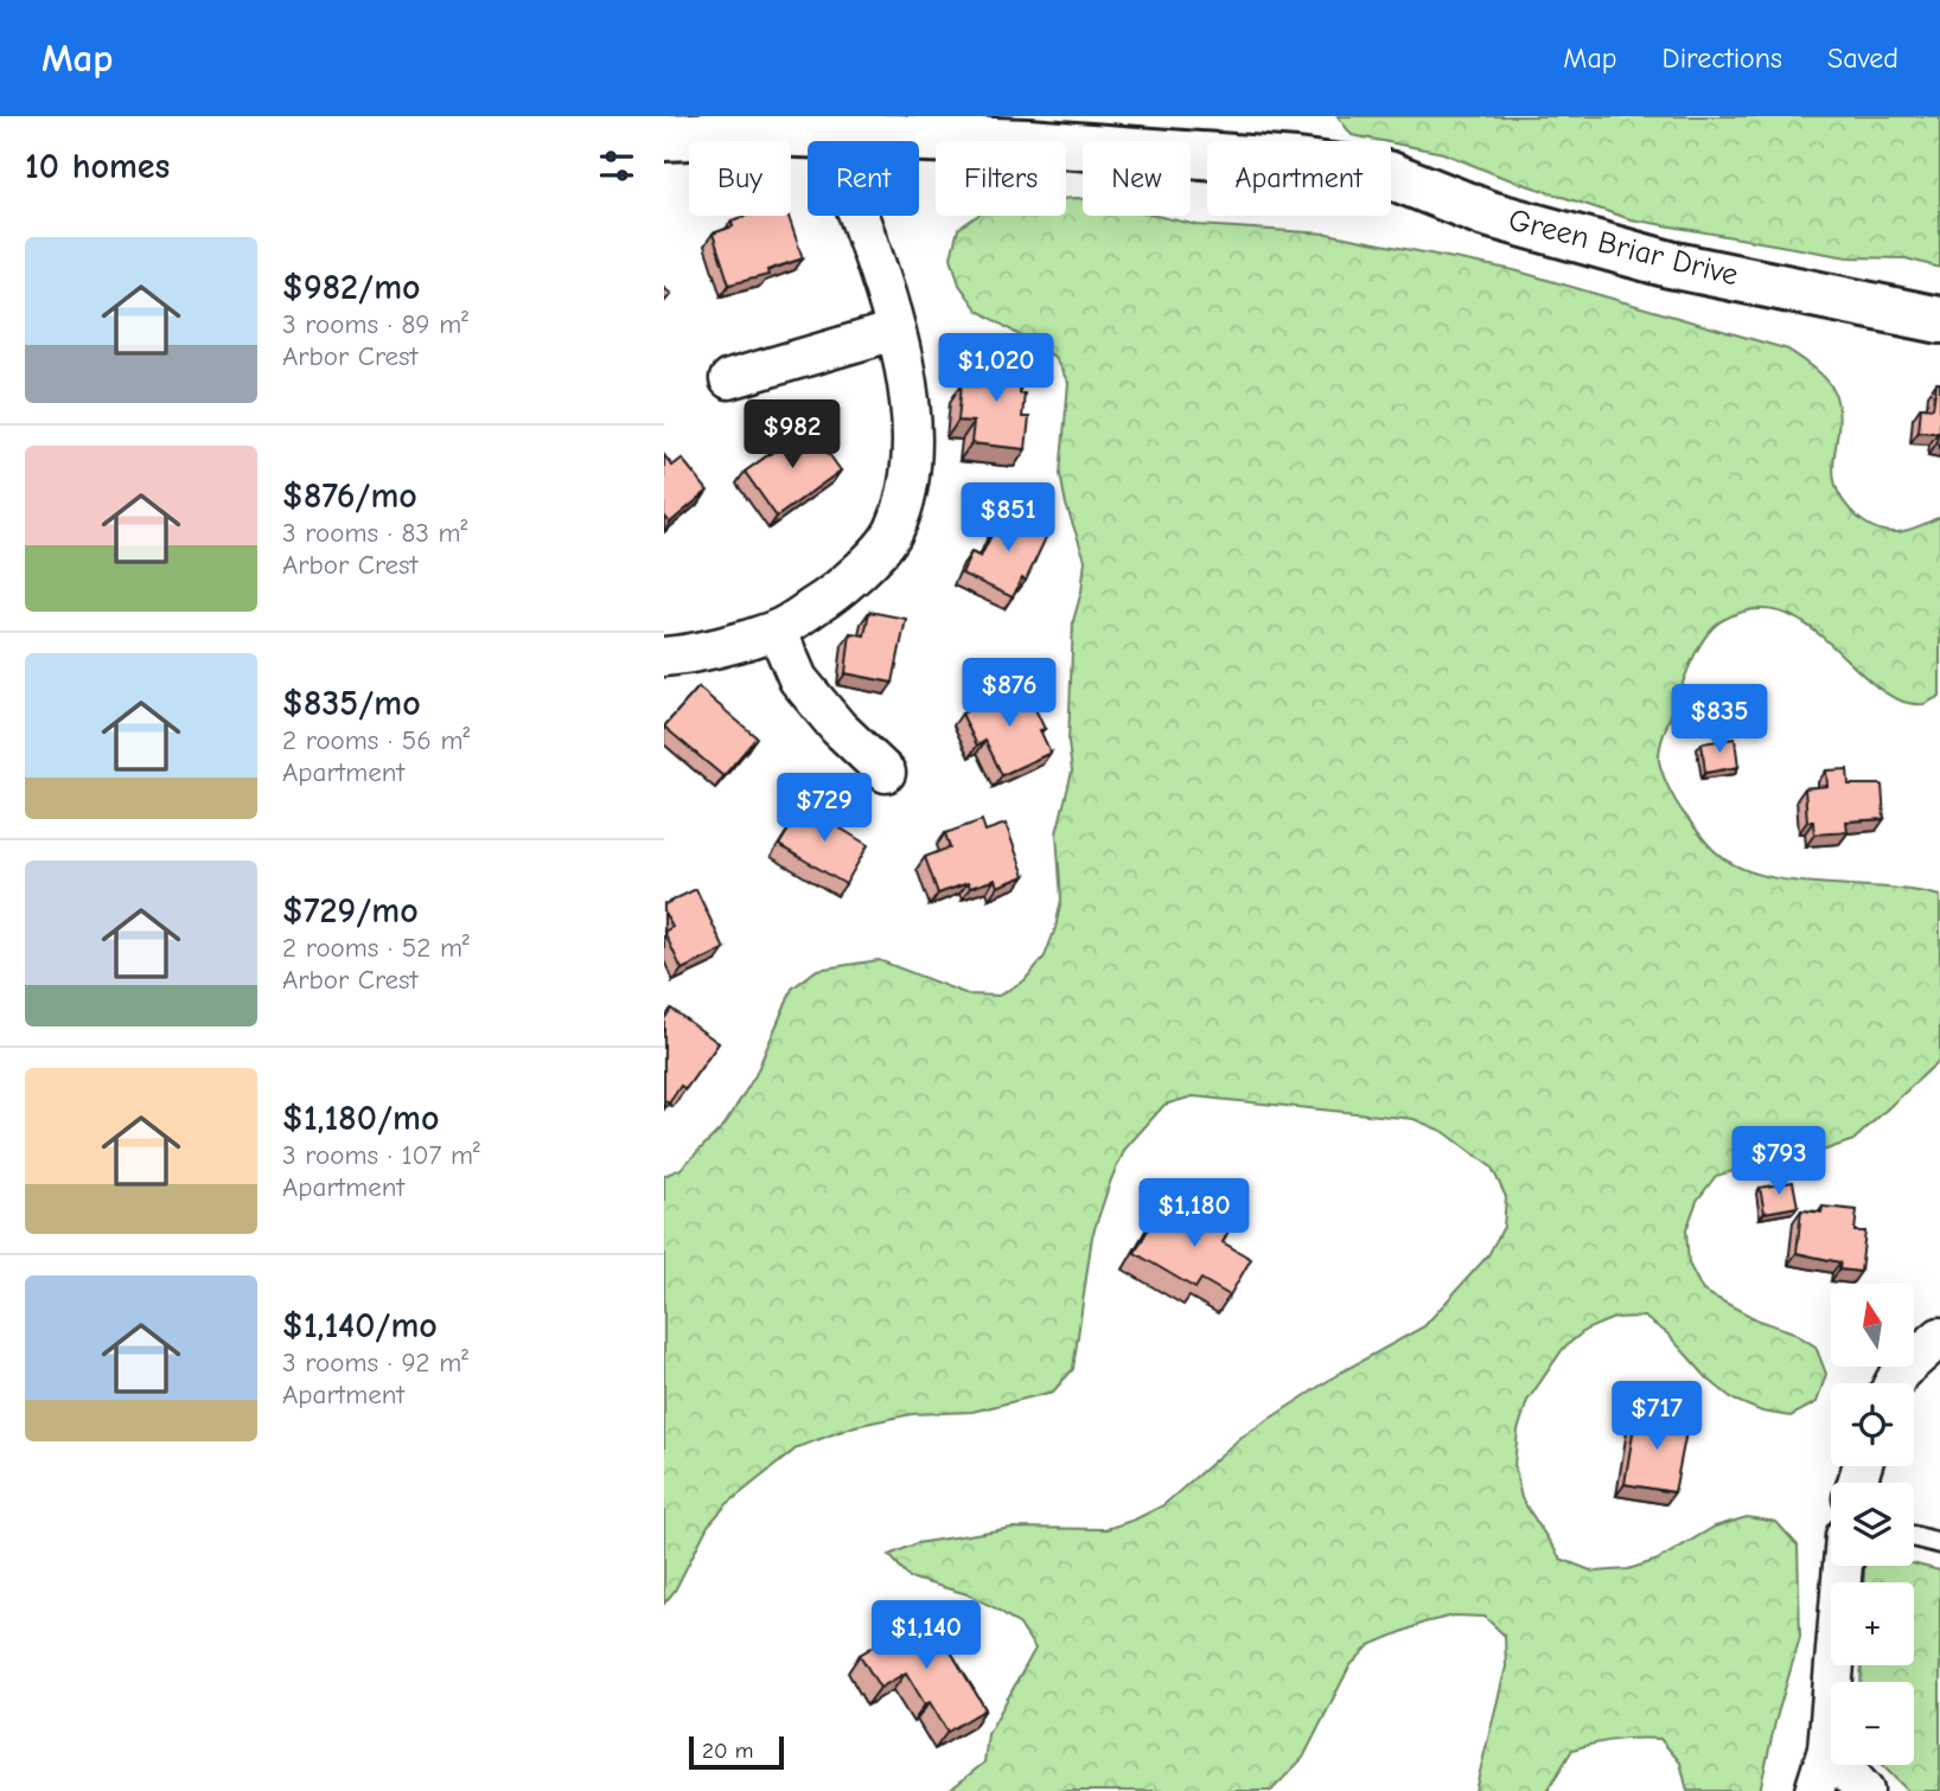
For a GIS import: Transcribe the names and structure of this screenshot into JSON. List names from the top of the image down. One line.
{"streets":{"street":["Green Briar Drive"]},"scale_bar":"20 m","north":"top","page":{"header":"Map","nav":["Map","Directions","Saved"],"heading":"10 homes","chip":["Buy","Rent","Filters","New","Apartment"],"list":[{"name":"$982/mo","note":"3 rooms · 89 m² · Arbor Crest"},{"name":"$876/mo","note":"3 rooms · 83 m² · Arbor Crest"},{"name":"$835/mo","note":"2 rooms · 56 m² · Apartment"},{"name":"$729/mo","note":"2 rooms · 52 m² · Arbor Crest"},{"name":"$1,180/mo","note":"3 rooms · 107 m² · Apartment"},{"name":"$1,140/mo","note":"3 rooms · 92 m² · Apartment"}],"price":["$1,020","$982","$851","$876","$835","$729","$793","$1,180","$717","$1,140"],"map_buttons":["+","−"],"scale":"20 m"}}
